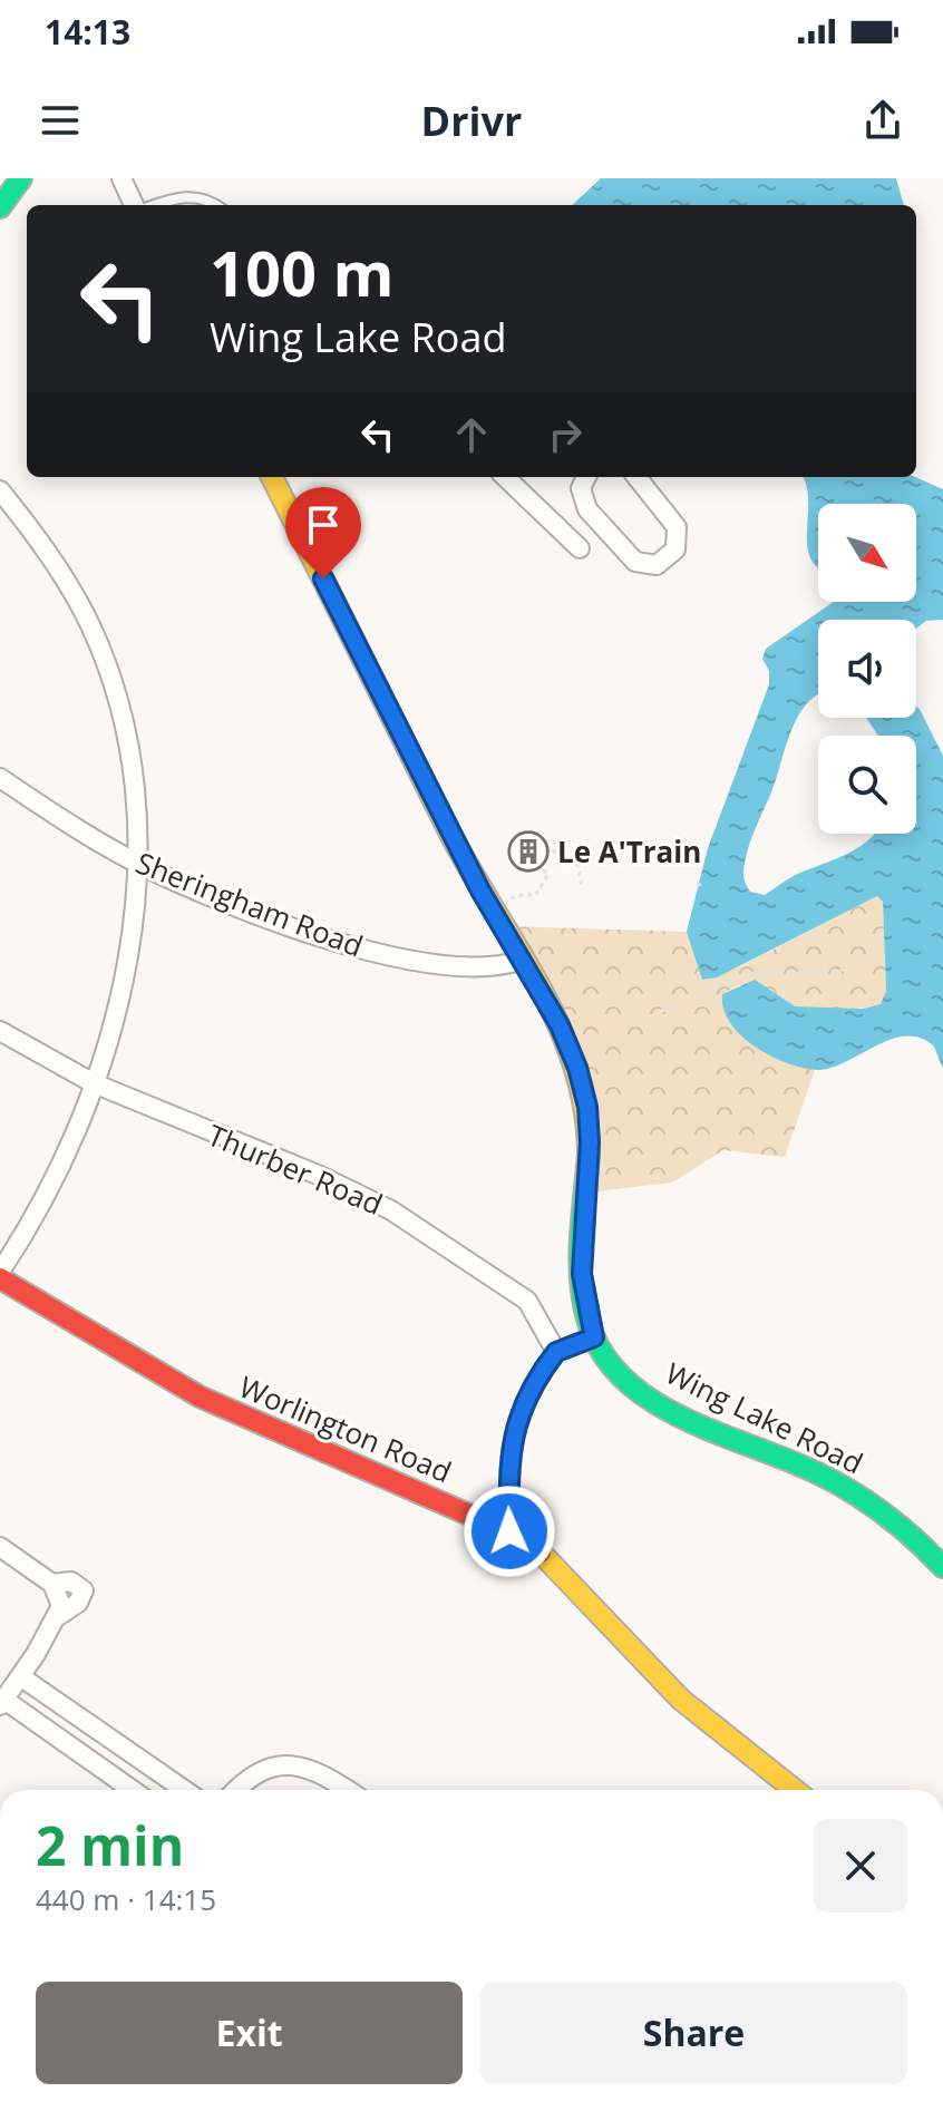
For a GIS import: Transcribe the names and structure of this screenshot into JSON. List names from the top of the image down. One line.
{"streets":{"street":["Sheringham Road","Thurber Road","Wing Lake Road","Worlington Road"]},"crossings":[["Sheringham Road","Wing Lake Road"]],"places":{"building":["Le A'Train"]},"north":"bottom right","page":{"status":"14:13","header":"Drivr","turn":["100 m","Wing Lake Road"],"heading":["2 min","440 m · 14:15"],"buttons":["Exit","Share"]}}
